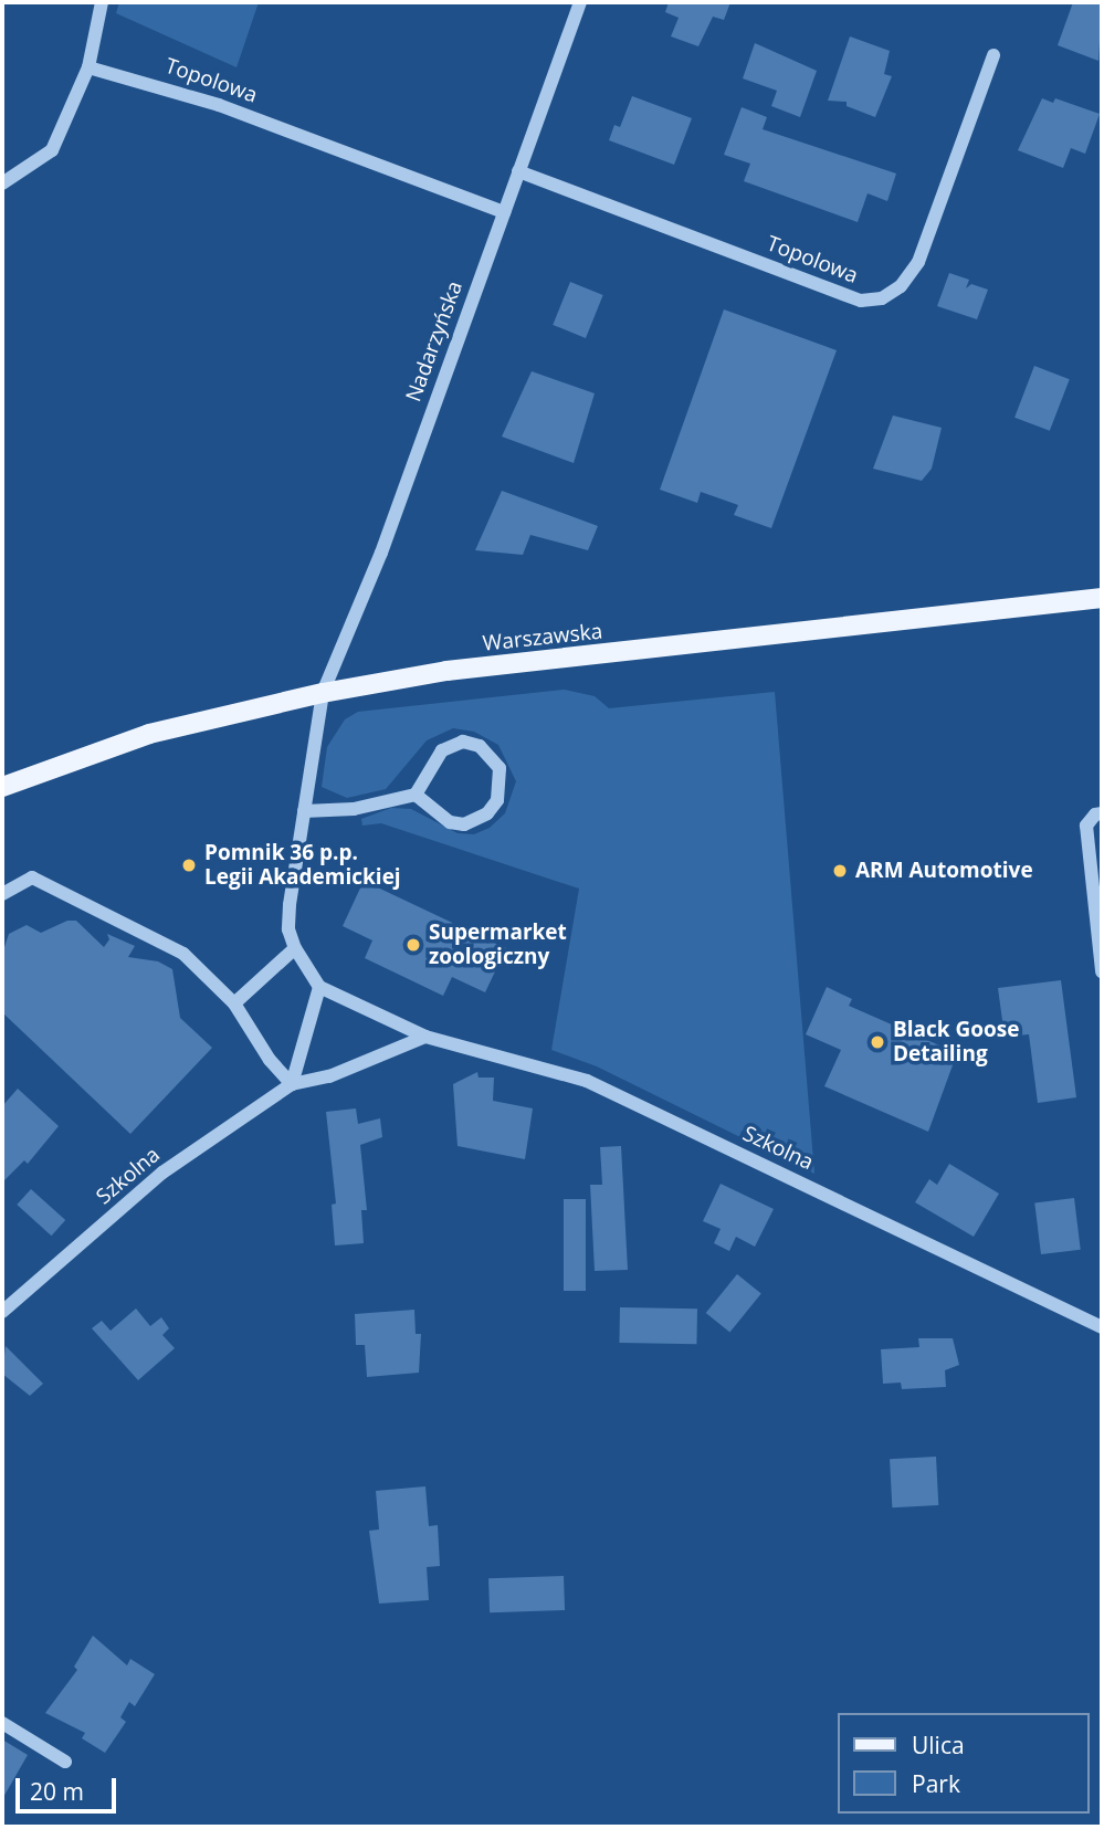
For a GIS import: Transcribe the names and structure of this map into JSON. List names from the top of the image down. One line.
{"streets":{"main road":["Warszawska"],"street":["Topolowa","Nadarzyńska","Szkolna"]},"crossings":[["Topolowa","Nadarzyńska"],["Nadarzyńska","Warszawska"]],"places":["Pomnik 36 p.p. Legii Akademickiej","ARM Automotive","Supermarket zoologiczny","Black Goose Detailing"],"legend":["Ulica","Park"],"scale_bar":"20 m"}
